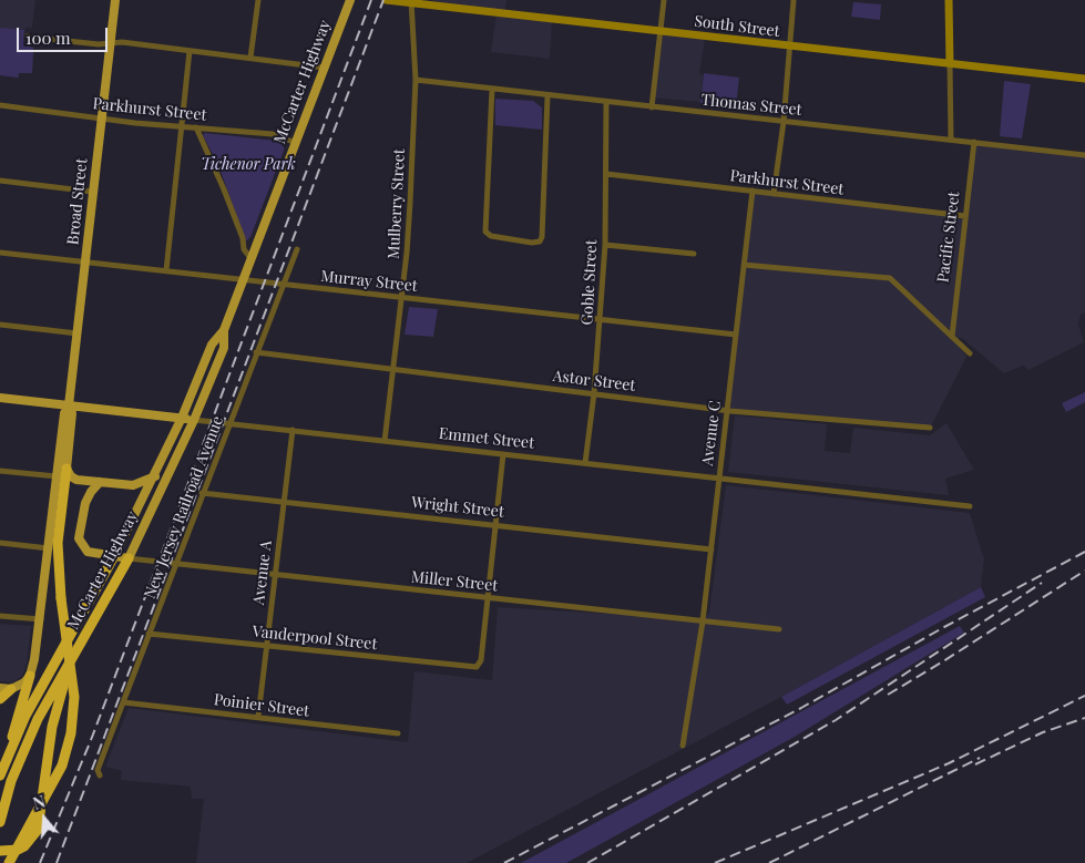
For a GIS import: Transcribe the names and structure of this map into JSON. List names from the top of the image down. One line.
{"streets":{"highway":["McCarter Highway"],"main road":["South Street","Broad Street","Emmet Street"],"street":["Thomas Street","Parkhurst Street","Mulberry Street","Pacific Street","Murray Street","Goble Street","Astor Street","Avenue C","New Jersey Railroad Avenue","Wright Street","Avenue A","Miller Street","Vanderpool Street","Poinier Street"]},"crossings":[["South Street","Mulberry Street"],["McCarter Highway","Parkhurst Street"],["McCarter Highway","Murray Street"],["McCarter Highway","Emmet Street"],["McCarter Highway","Miller Street"],["Thomas Street","Mulberry Street"],["Thomas Street","Pacific Street"],["Thomas Street","Goble Street"],["Parkhurst Street","Broad Street"],["Parkhurst Street","Pacific Street"],["Parkhurst Street","Goble Street"],["Parkhurst Street","Avenue C"],["Broad Street","Murray Street"],["Broad Street","Emmet Street"],["Mulberry Street","Murray Street"],["Mulberry Street","Astor Street"],["Mulberry Street","Emmet Street"],["Murray Street","Goble Street"],["Murray Street","Avenue C"],["Murray Street","New Jersey Railroad Avenue"],["Goble Street","Astor Street"],["Goble Street","Emmet Street"],["Astor Street","Avenue C"],["Astor Street","New Jersey Railroad Avenue"],["Avenue C","Emmet Street"],["Avenue C","Wright Street"],["Avenue C","Miller Street"],["Emmet Street","New Jersey Railroad Avenue"],["Emmet Street","Avenue A"],["New Jersey Railroad Avenue","Wright Street"],["New Jersey Railroad Avenue","Miller Street"],["New Jersey Railroad Avenue","Vanderpool Street"],["New Jersey Railroad Avenue","Poinier Street"],["Wright Street","Avenue A"],["Avenue A","Miller Street"],["Avenue A","Vanderpool Street"],["Avenue A","Poinier Street"],["Miller Street","Vanderpool Street"]],"parks":["Tichenor Park"],"scale_bar":"100 m","north":"top"}
